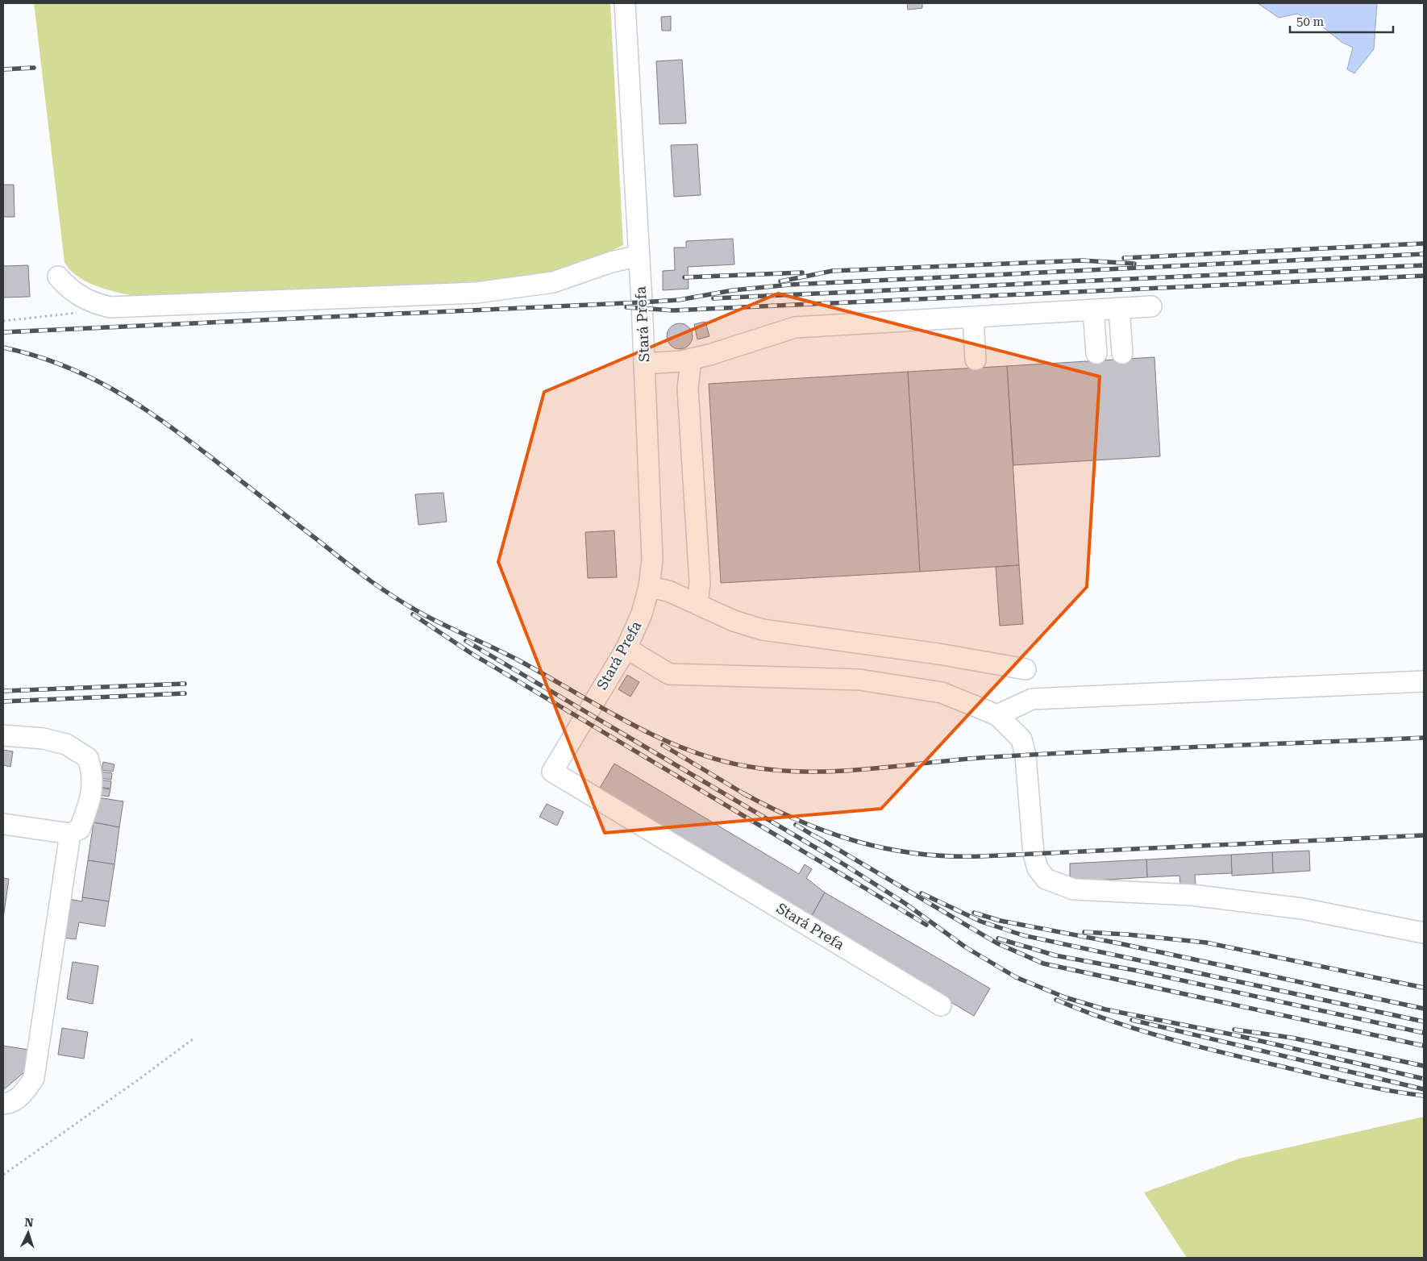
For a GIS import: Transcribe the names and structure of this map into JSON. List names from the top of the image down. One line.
{"streets":{"lane":["Stará Prefa"]},"scale_bar":"50 m","north":"top"}
